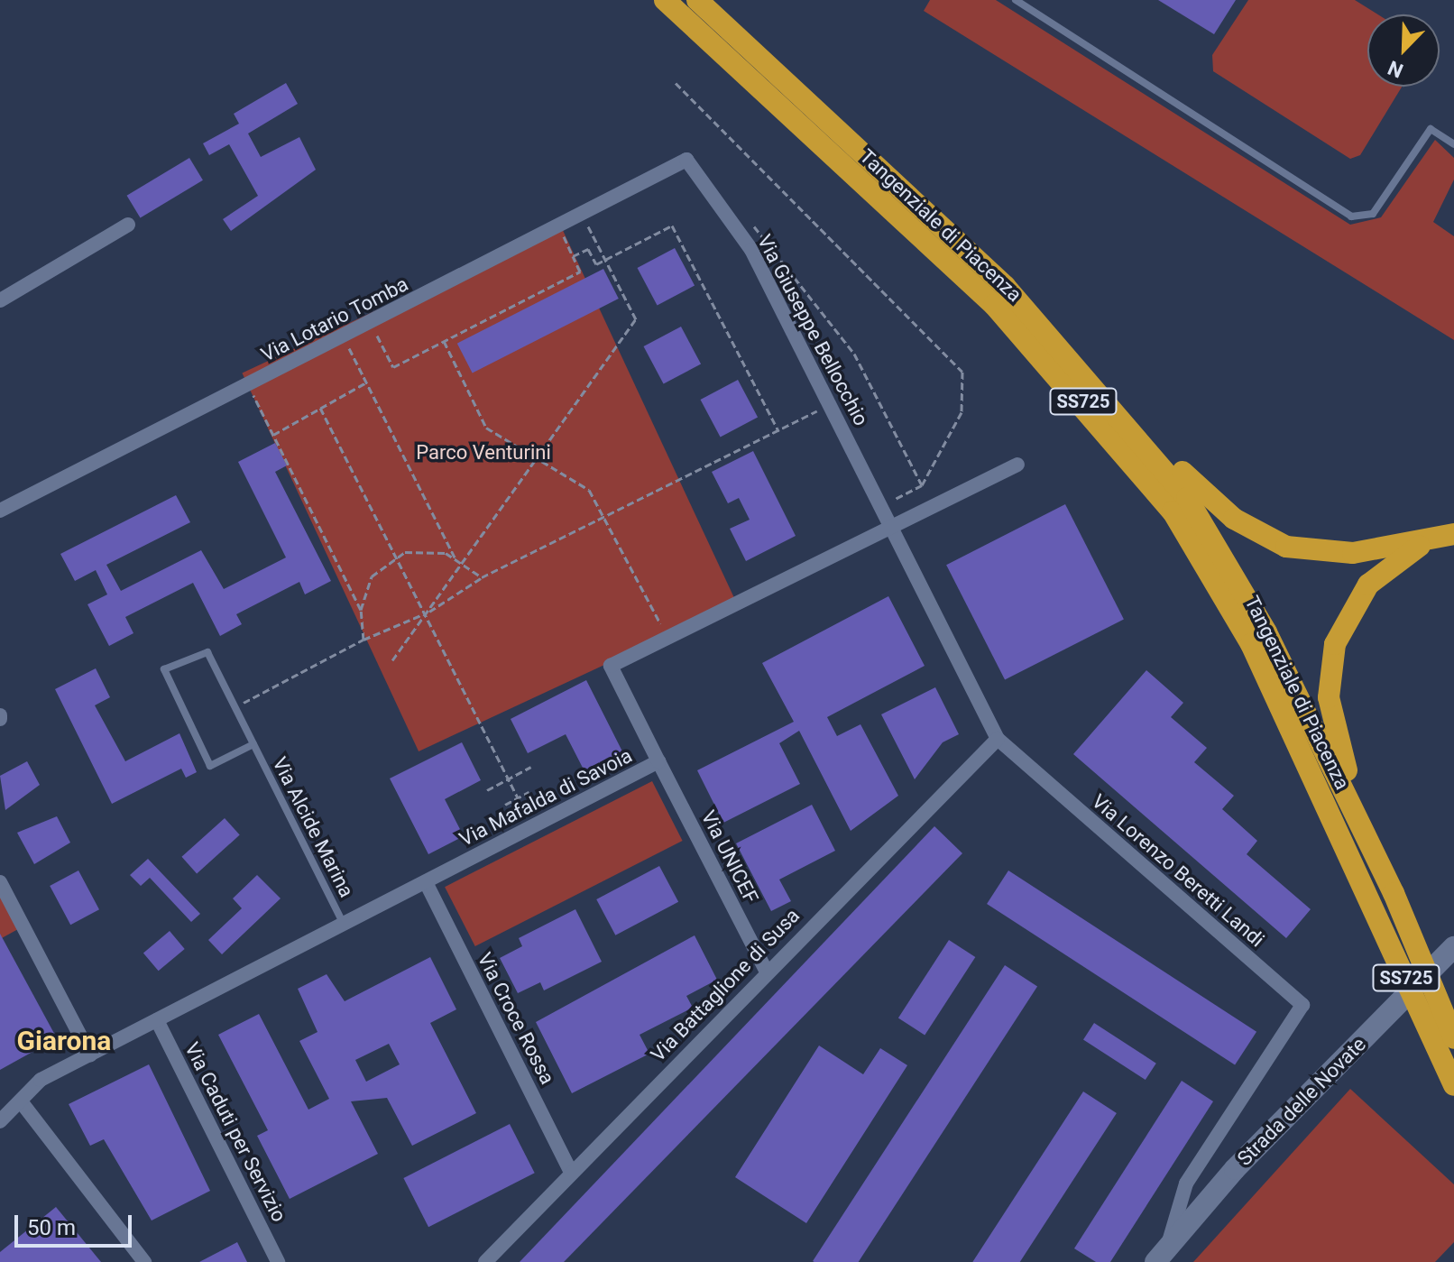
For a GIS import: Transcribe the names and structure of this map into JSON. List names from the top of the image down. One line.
{"streets":{"highway":["Tangenziale di Piacenza","SS725"],"street":["Via Lotario Tomba","Via Giuseppe Bellocchio","Via Mafalda di Savoia","Via UNICEF","Via Lorenzo Beretti Landi","Via Battaglione di Susa","Via Croce Rossa","Strada delle Novate","Via Caduti per Servizio"],"lane":["Via Alcide Marina"]},"crossings":[["Via Lotario Tomba","Via Giuseppe Bellocchio"],["Via Giuseppe Bellocchio","Via Mafalda di Savoia"],["Via Giuseppe Bellocchio","Via Lorenzo Beretti Landi"],["Via Mafalda di Savoia","Via Alcide Marina"],["Via Mafalda di Savoia","Via UNICEF"],["Via Mafalda di Savoia","Via Lorenzo Beretti Landi"],["Via Mafalda di Savoia","Via Croce Rossa"],["Via Mafalda di Savoia","Via Caduti per Servizio"],["Via UNICEF","Via Battaglione di Susa"],["Via Lorenzo Beretti Landi","Via Battaglione di Susa"],["Via Lorenzo Beretti Landi","Strada delle Novate"],["Via Battaglione di Susa","Via Croce Rossa"]],"districts":["Giarona"],"parks":["Parco Venturini"],"scale_bar":"50 m","north":"bottom left"}
